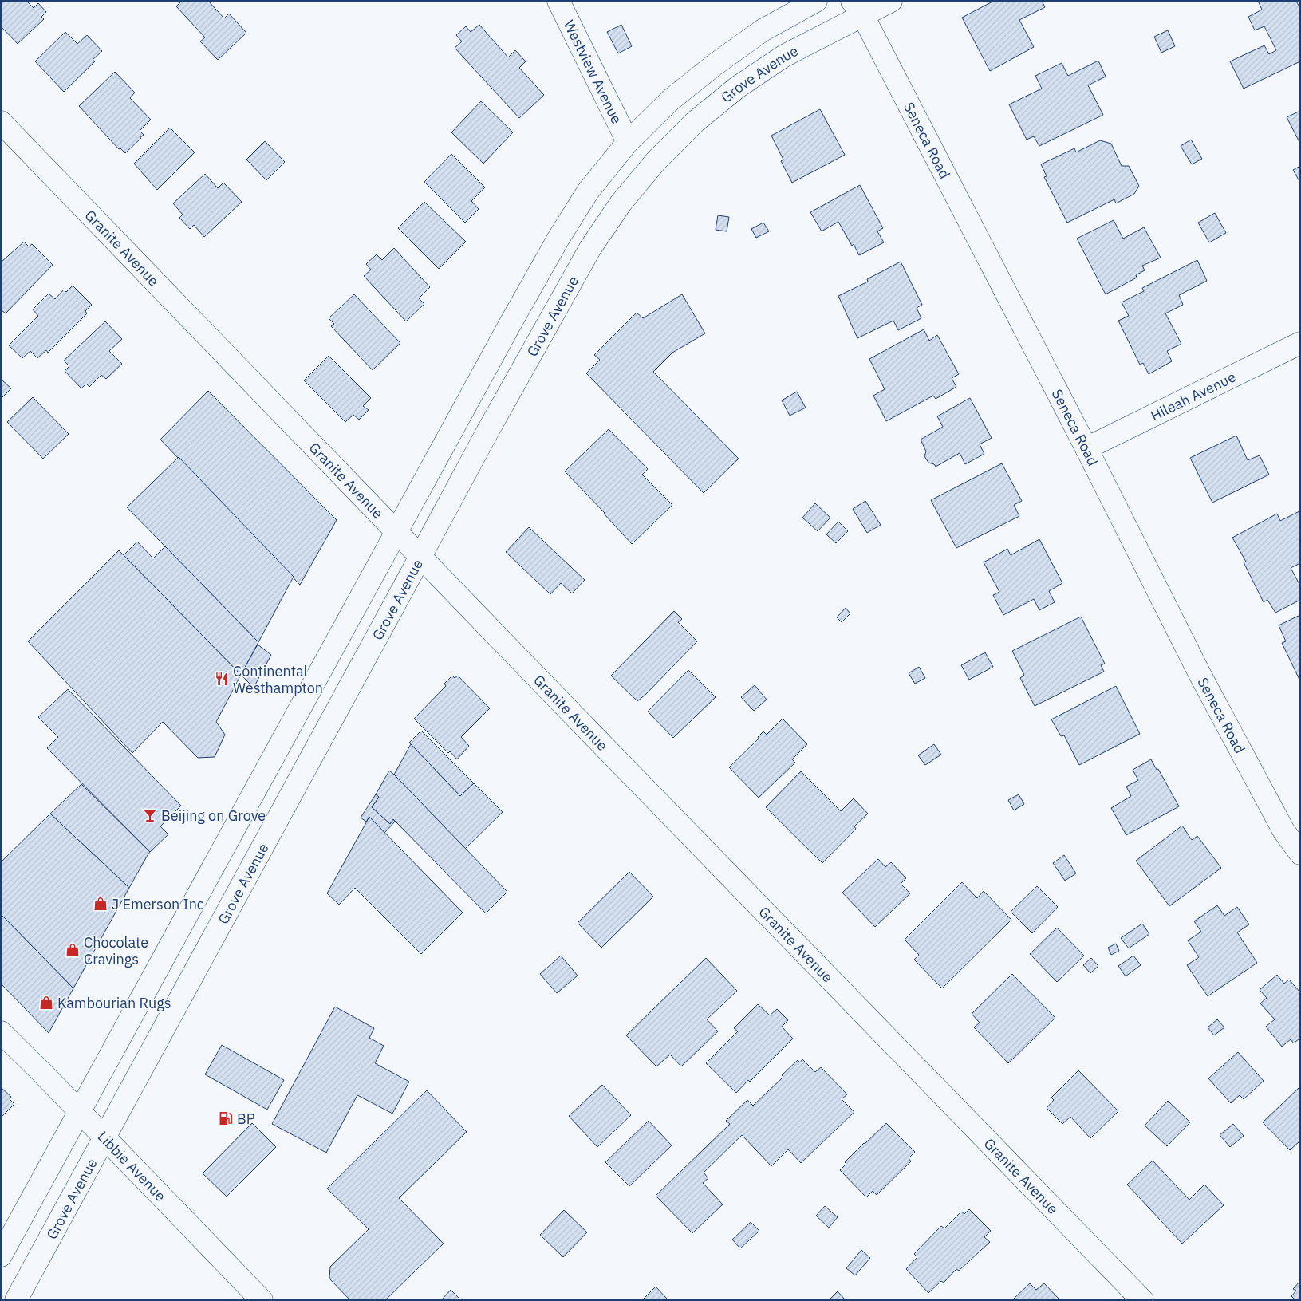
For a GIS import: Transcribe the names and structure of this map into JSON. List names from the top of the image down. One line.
{"streets":{"street":["Westview Avenue","Grove Avenue","Seneca Road","Granite Avenue","Hileah Avenue","Libbie Avenue"]},"crossings":[["Grove Avenue","Seneca Road"],["Grove Avenue","Granite Avenue"],["Grove Avenue","Libbie Avenue"],["Seneca Road","Hileah Avenue"]],"places":{"restaurant":["Continental Westhampton"],"bar":["Beijing on Grove"],"shop":["J Emerson Inc","Chocolate Cravings","Kambourian Rugs"],"fuel station":["BP"]}}
